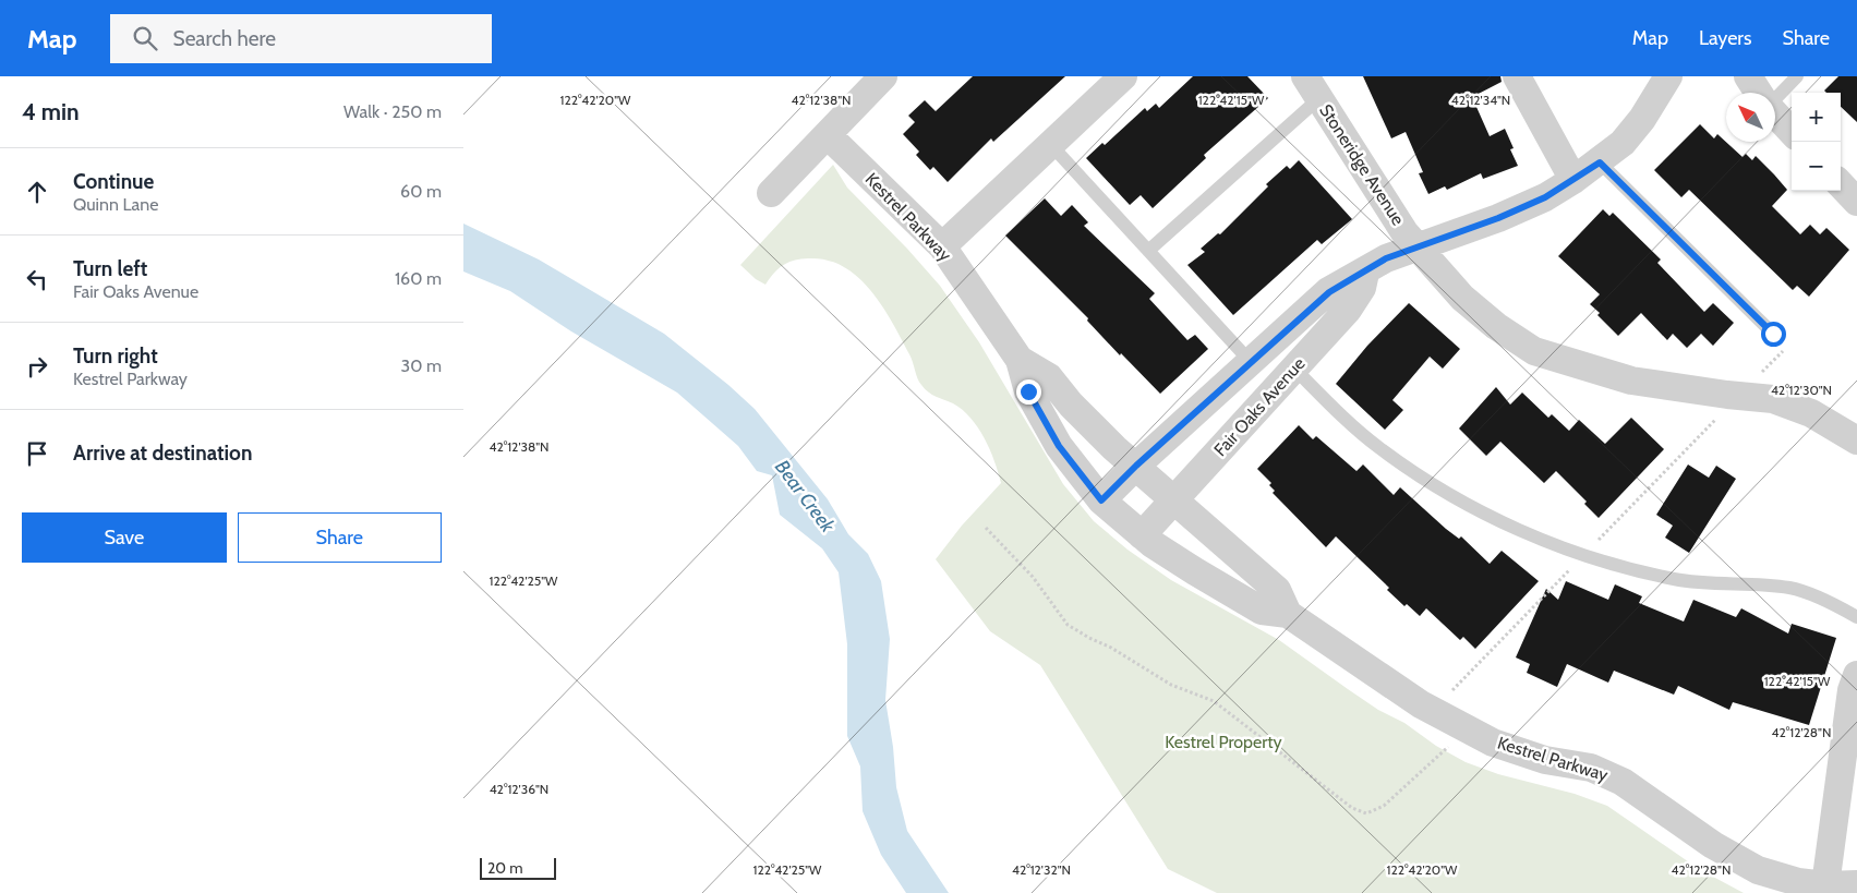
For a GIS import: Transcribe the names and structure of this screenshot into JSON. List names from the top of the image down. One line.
{"streets":{"street":["Stoneridge Avenue","Kestrel Parkway","Fair Oaks Avenue"]},"crossings":[["Stoneridge Avenue","Fair Oaks Avenue"],["Kestrel Parkway","Fair Oaks Avenue"]],"water":["Bear Creek"],"parks":["Kestrel Property"],"scale_bar":"20 m","north":"top left","page":{"header":"Map","search":"Search here","nav":["Map","Layers","Share"],"heading":["4 min","Walk · 250 m"],"map_buttons":["+","−"],"list":[["Continue","Quinn Lane","60 m"],["Turn left","Fair Oaks Avenue","160 m"],["Turn right","Kestrel Parkway","30 m"],"Arrive at destination"],"buttons":["Save","Share"],"scale":"20 m"},"coordinates":["122°42'20\"W","122°42'15\"W","42°12'38\"N","42°12'34\"N","42°12'30\"N","122°42'25\"W","42°12'28\"N","42°12'36\"N","42°12'32\"N"]}
